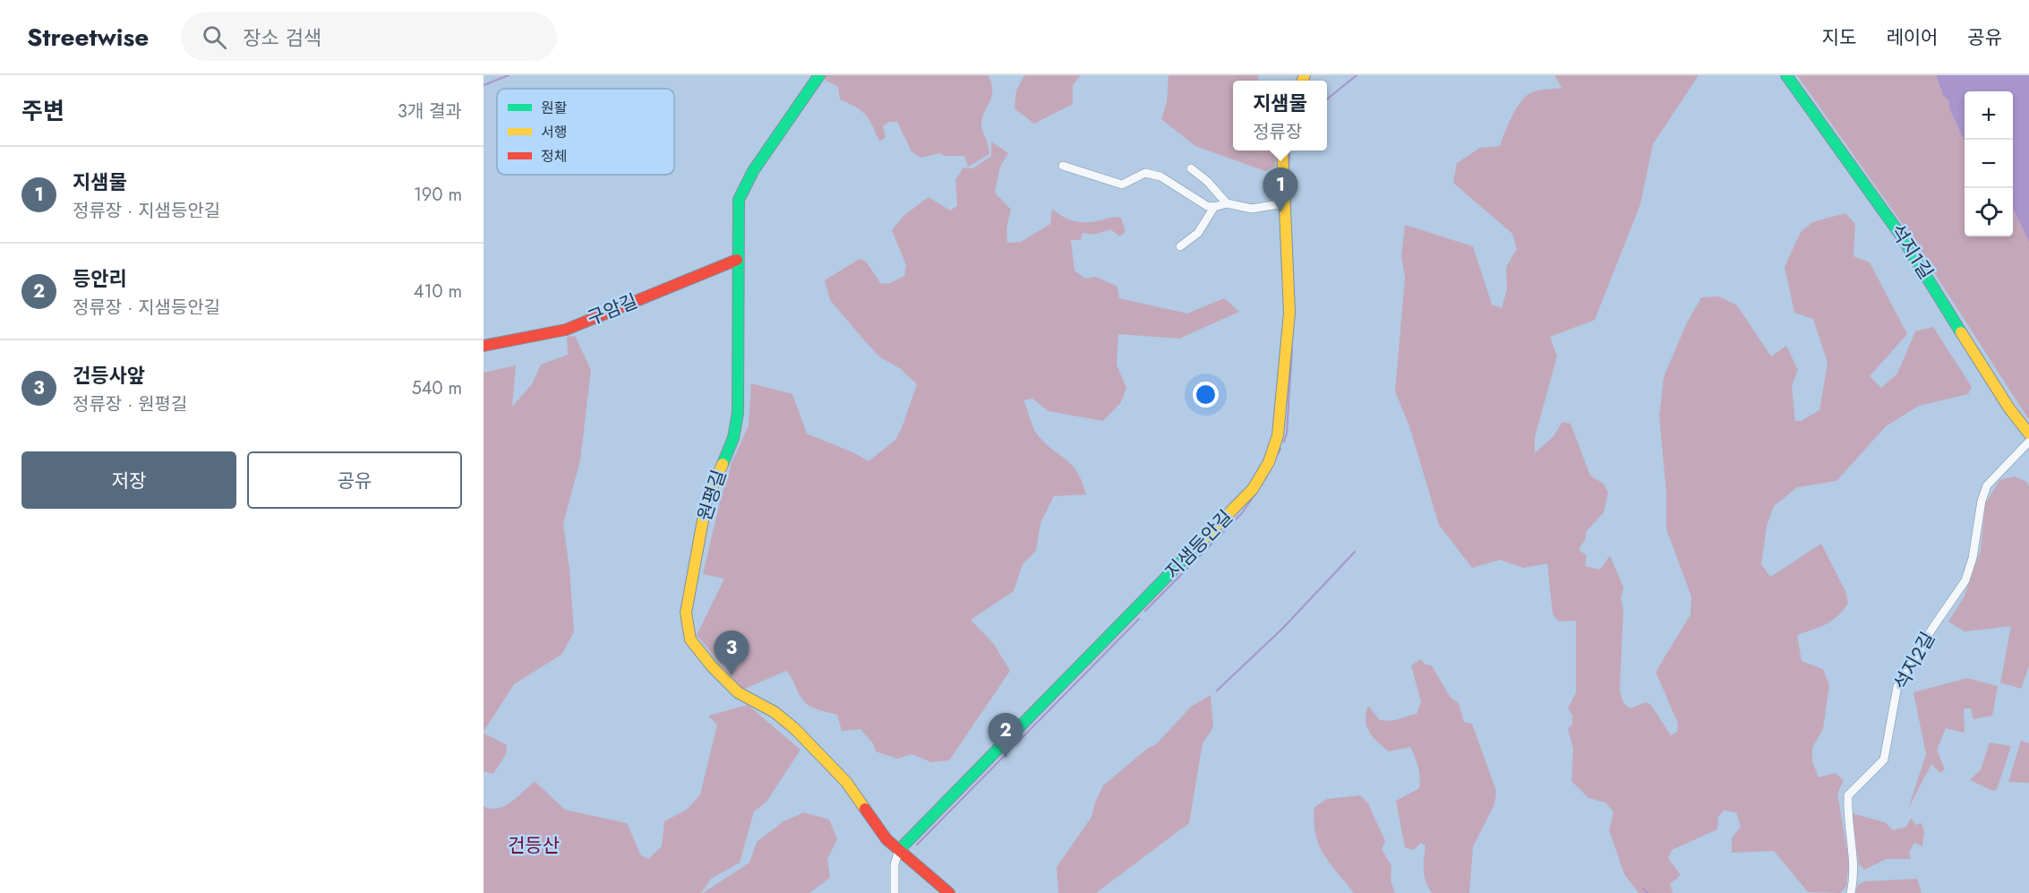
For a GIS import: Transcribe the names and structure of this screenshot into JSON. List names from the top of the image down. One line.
{"streets":{"street":["석지1길","구암길","원평길","지샘등안길","석지2길"]},"crossings":[["구암길","원평길"],["원평길","지샘등안길"]],"parks":["건등산"],"legend":["원활","서행","정체"],"page":{"header":"Streetwise","search":"장소 검색","nav":["지도","레이어","공유"],"heading":["주변","3개 결과"],"popup":["지샘물","정류장"],"map_buttons":["+","−"],"list":[{"mark":"1","name":"지샘물","note":"정류장 · 지샘등안길","value":"190 m"},{"mark":"2","name":"등안리","note":"정류장 · 지샘등안길","value":"410 m"},{"mark":"3","name":"건등사앞","note":"정류장 · 원평길","value":"540 m"}],"pins":["1","3","2"],"buttons":["저장","공유"]}}
